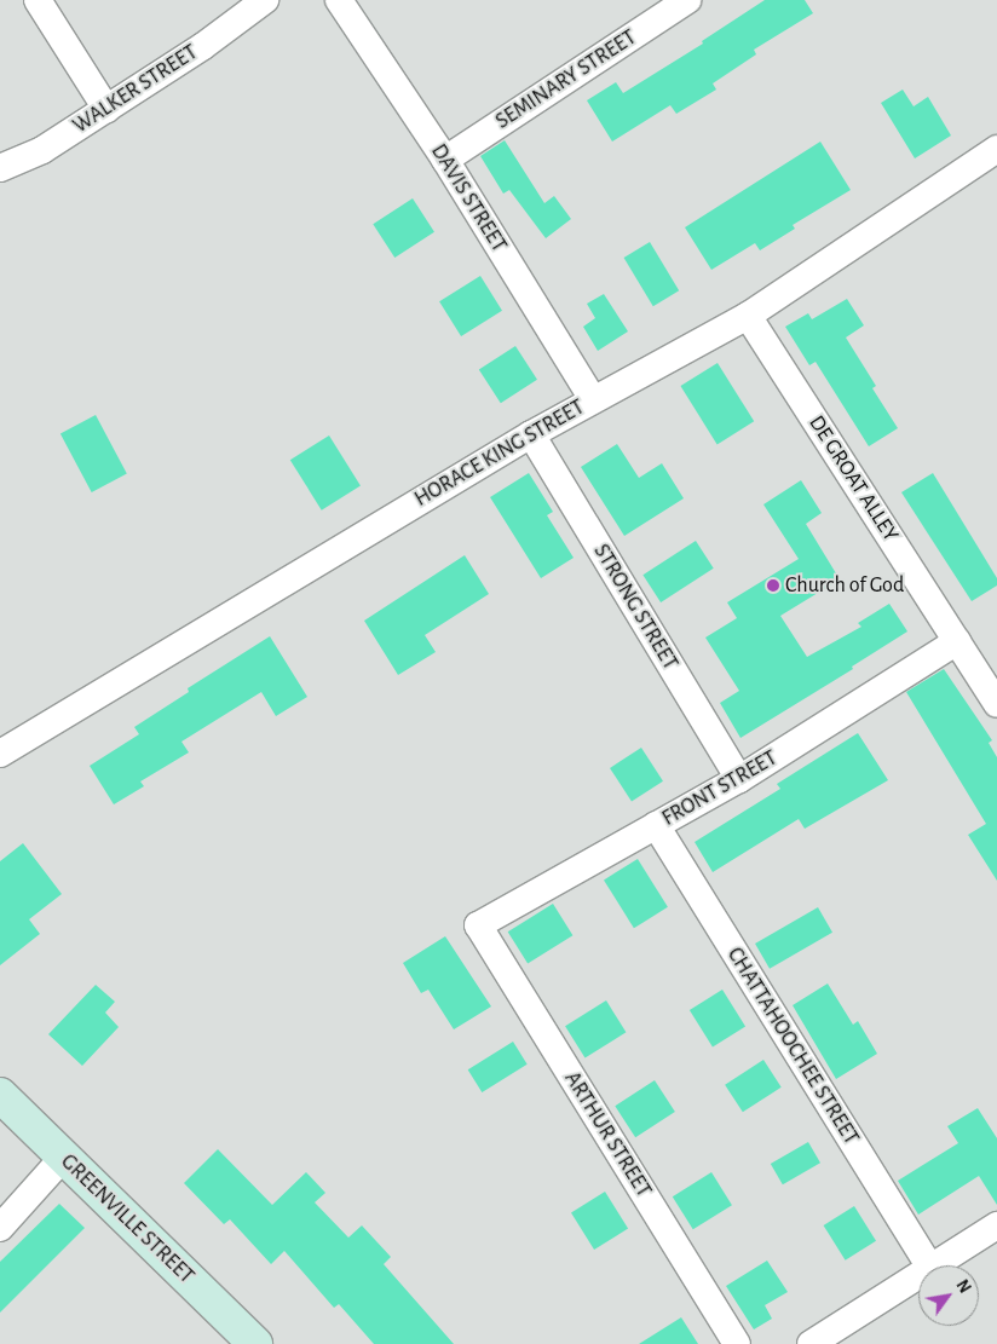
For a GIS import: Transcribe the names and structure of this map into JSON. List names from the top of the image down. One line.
{"streets":{"street":["SEMINARY STREET","WALKER STREET","DAVIS STREET","HORACE KING STREET","DE GROAT ALLEY","STRONG STREET","FRONT STREET","CHATTAHOOCHEE STREET","ARTHUR STREET","GREENVILLE STREET"]},"crossings":[["SEMINARY STREET","DAVIS STREET"],["DAVIS STREET","HORACE KING STREET"],["HORACE KING STREET","DE GROAT ALLEY"],["HORACE KING STREET","STRONG STREET"],["DE GROAT ALLEY","FRONT STREET"],["STRONG STREET","FRONT STREET"],["FRONT STREET","CHATTAHOOCHEE STREET"],["FRONT STREET","ARTHUR STREET"]],"places":["Church of God"],"north":"top right"}
